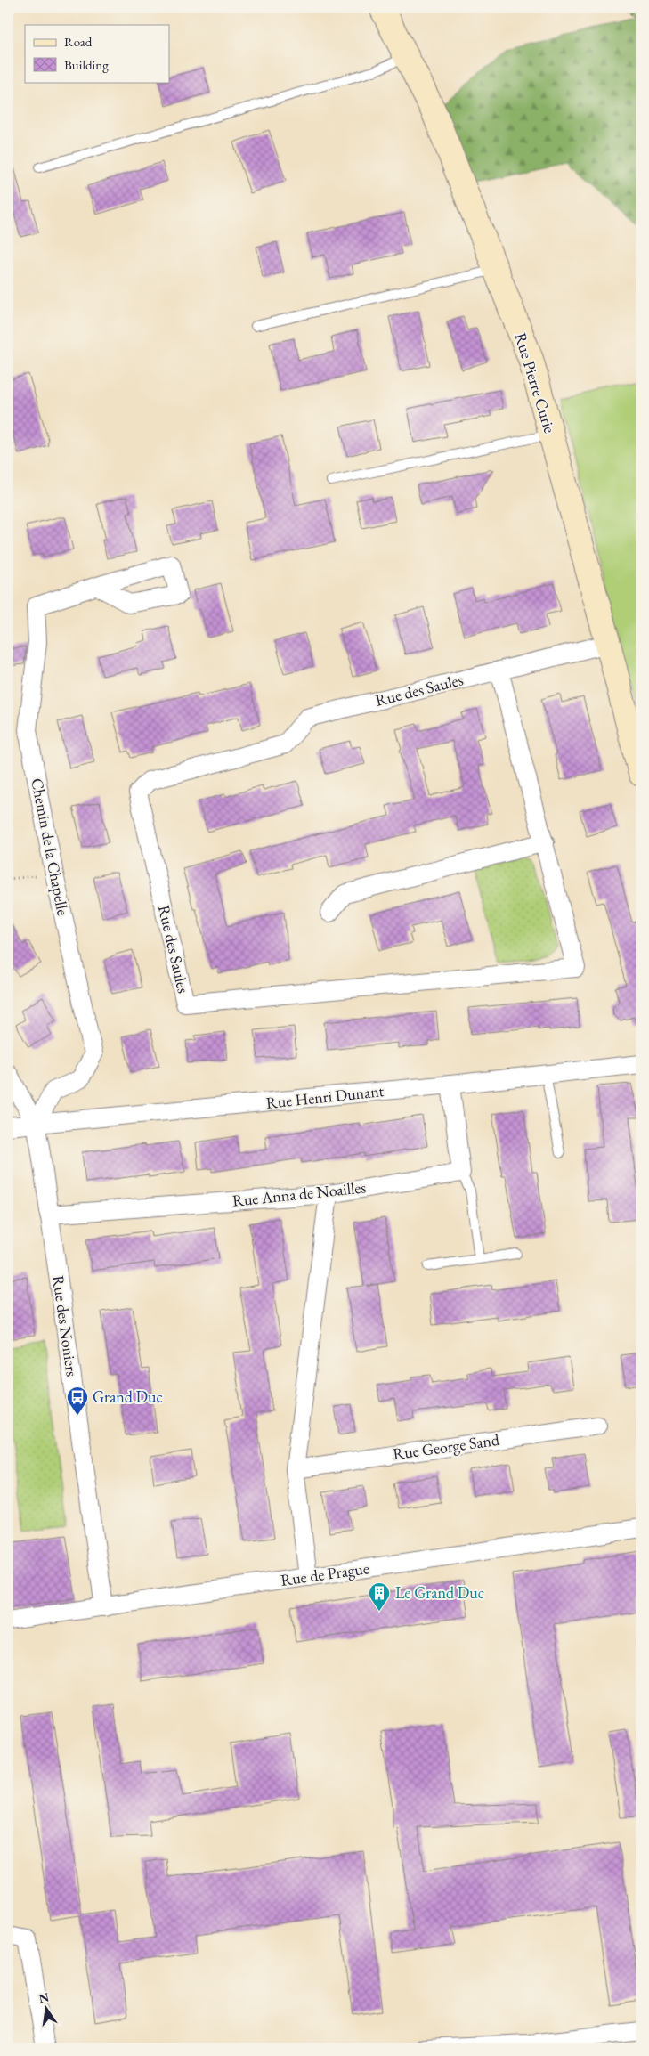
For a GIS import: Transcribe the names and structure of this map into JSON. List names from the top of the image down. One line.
{"streets":{"street":["Rue Pierre Curie","Rue des Saules","Chemin de la Chapelle","Rue Henri Dunant","Rue Anna de Noailles","Rue des Noniers","Rue George Sand","Rue de Prague"]},"crossings":[["Rue Pierre Curie","Rue des Saules"],["Chemin de la Chapelle","Rue Henri Dunant"],["Chemin de la Chapelle","Rue des Noniers"],["Rue Henri Dunant","Rue des Noniers"],["Rue Anna de Noailles","Rue des Noniers"],["Rue des Noniers","Rue de Prague"]],"places":{"bus stop":["Grand Duc"],"building":["Le Grand Duc"]},"legend":["Road","Building"],"north":"top"}
